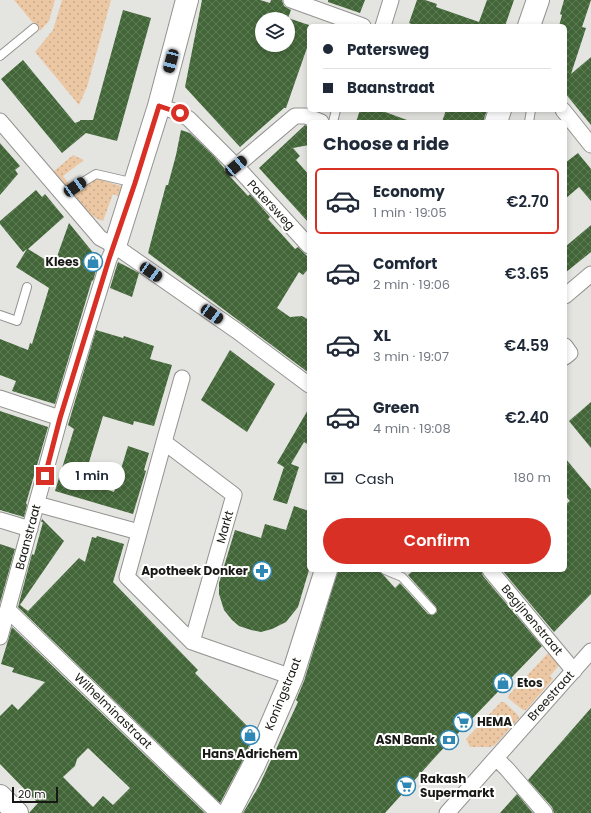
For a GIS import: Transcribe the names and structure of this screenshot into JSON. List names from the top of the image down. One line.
{"streets":{"street":["Patersweg","Markt","Baanstraat","Begijnenstraat","Koningstraat","Breestraat","Wilhelminastraat"]},"crossings":[["Patersweg","Baanstraat"],["Baanstraat","Wilhelminastraat"],["Begijnenstraat","Breestraat"]],"places":{"shop":["Klees","Etos","Hans Adrichem"],"pharmacy":["Apotheek Donker"],"supermarket":["HEMA","Rakash Supermarkt"],"bank":["ASN Bank"]},"scale_bar":"20 m","page":{"banner":["Patersweg","Baanstraat"],"heading":"Choose a ride","list":[{"name":"Economy","note":"1 min · 19:05","value":"€2.70"},{"name":"Comfort","note":"2 min · 19:06","value":"€3.65"},{"name":"XL","note":"3 min · 19:07","value":"€4.59"},{"name":"Green","note":"4 min · 19:08","value":"€2.40"}],"pay":["Cash","180 m"],"bubble":"1 min","buttons":"Confirm","scale":"20 m"}}
